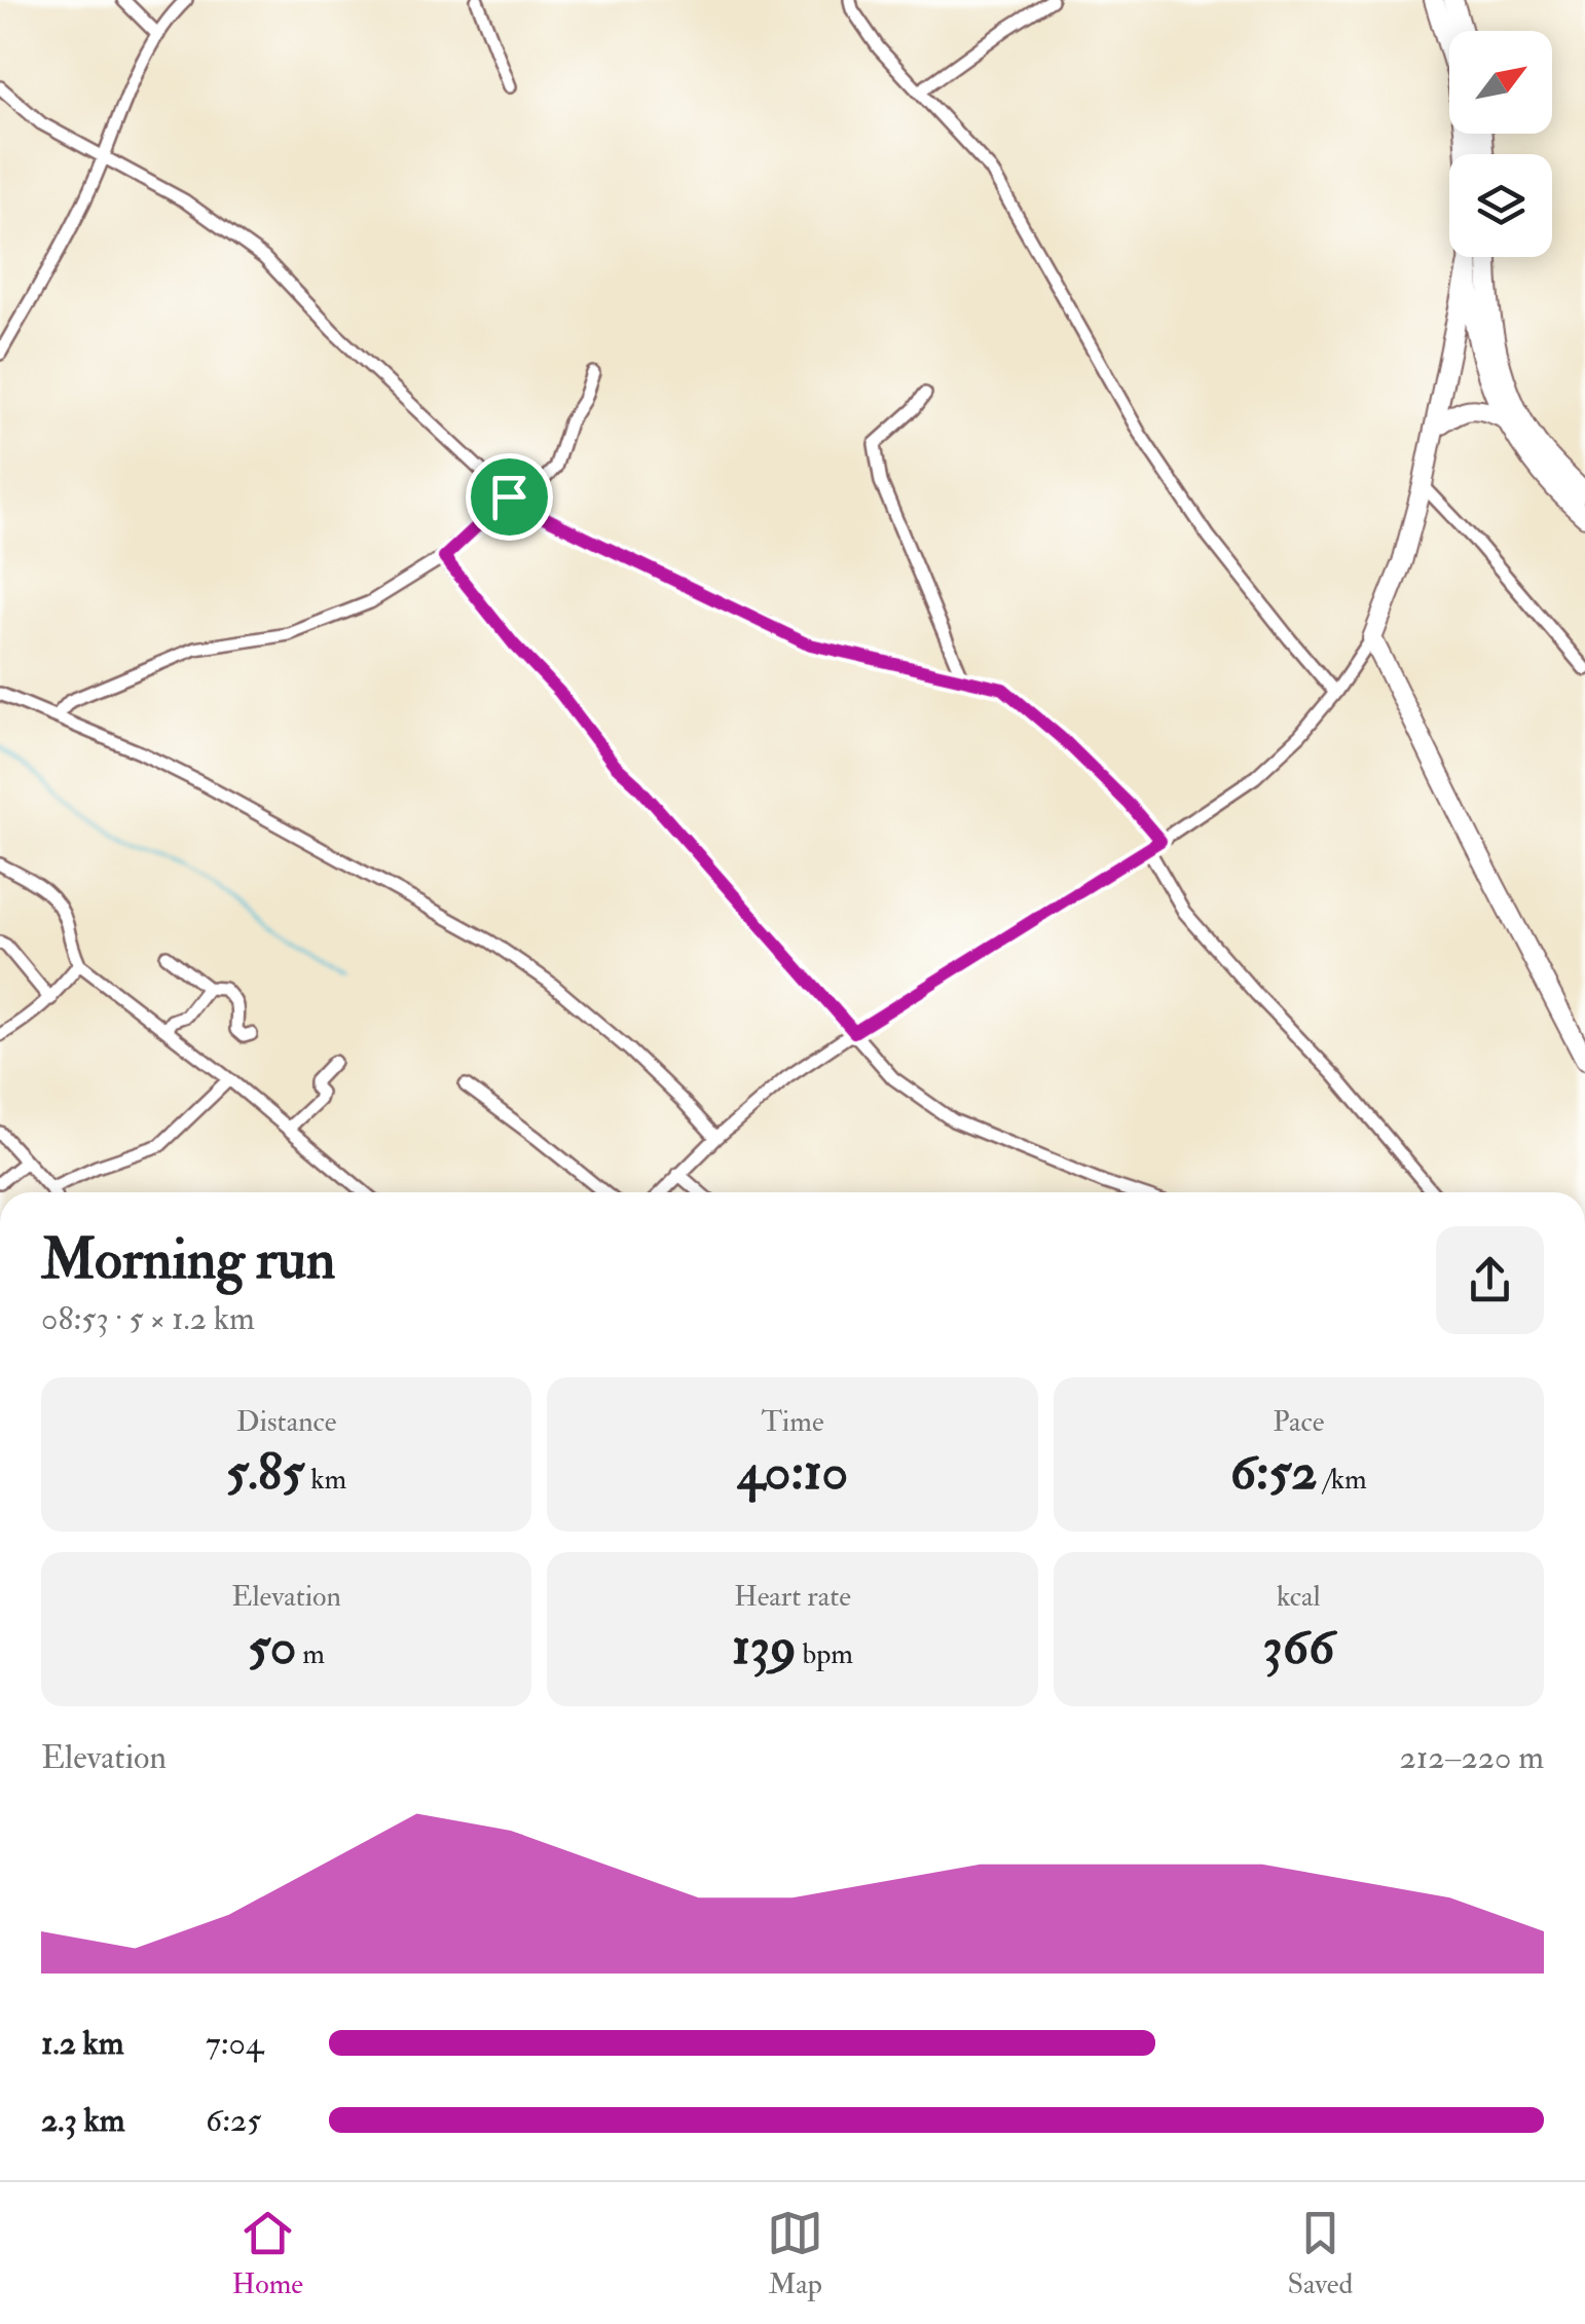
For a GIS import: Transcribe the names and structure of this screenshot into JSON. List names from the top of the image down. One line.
{"north":"top right","page":{"heading":["Morning run","08:53 · 5 × 1.2 km"],"stats":[["Distance","5.85 km"],["Time","40:10"],["Pace","6:52 /km"],["Elevation","50 m"],["Heart rate","139 bpm"],["kcal","366"]],"chart":["Elevation","212–220 m"],"list":[{"name":"1.2 km","note":"7:04"},{"name":"2.3 km","note":"6:25"}],"tabs":["Home","Map","Saved"]}}
